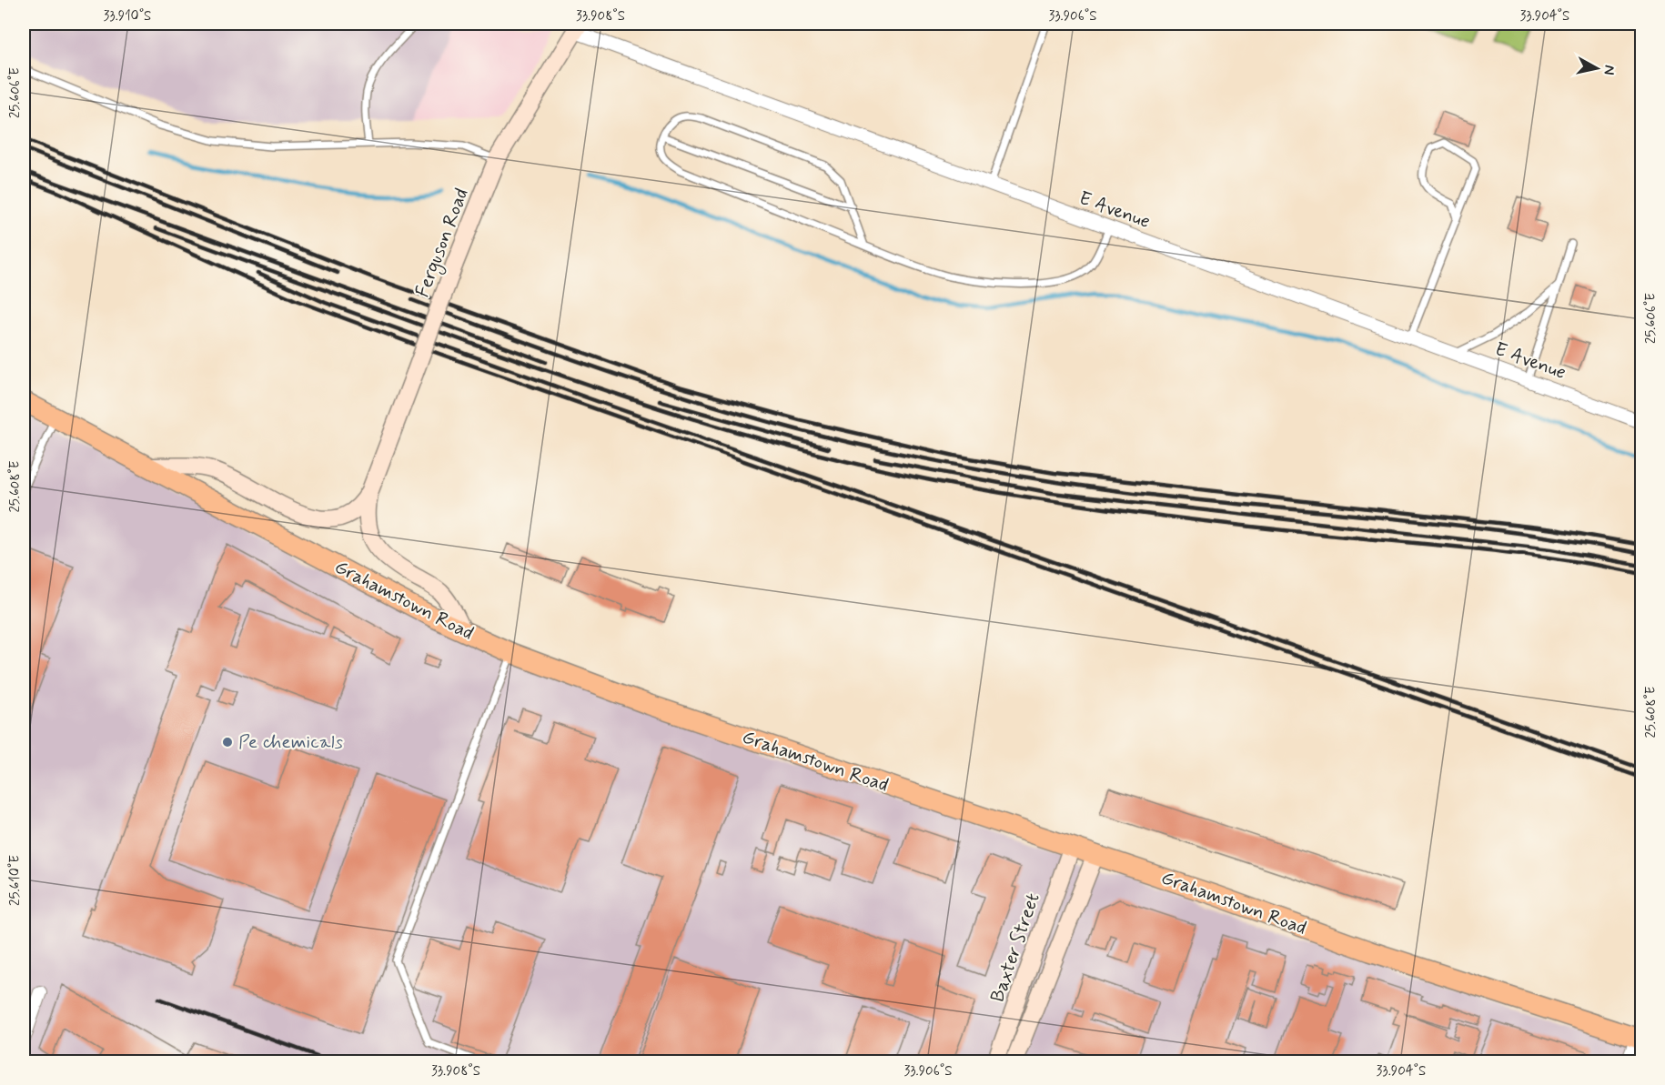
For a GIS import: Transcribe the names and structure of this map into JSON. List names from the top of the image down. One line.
{"streets":{"main road":["Ferguson Road","Grahamstown Road","Baxter Street"],"street":["E Avenue"]},"crossings":[["E Avenue","Ferguson Road"],["Ferguson Road","Grahamstown Road"],["Grahamstown Road","Baxter Street"]],"places":["Pe chemicals"],"north":"right","coordinates":["33.910°S","33.908°S","33.906°S","33.904°S","25.606°E","25.608°E","25.610°E"]}
